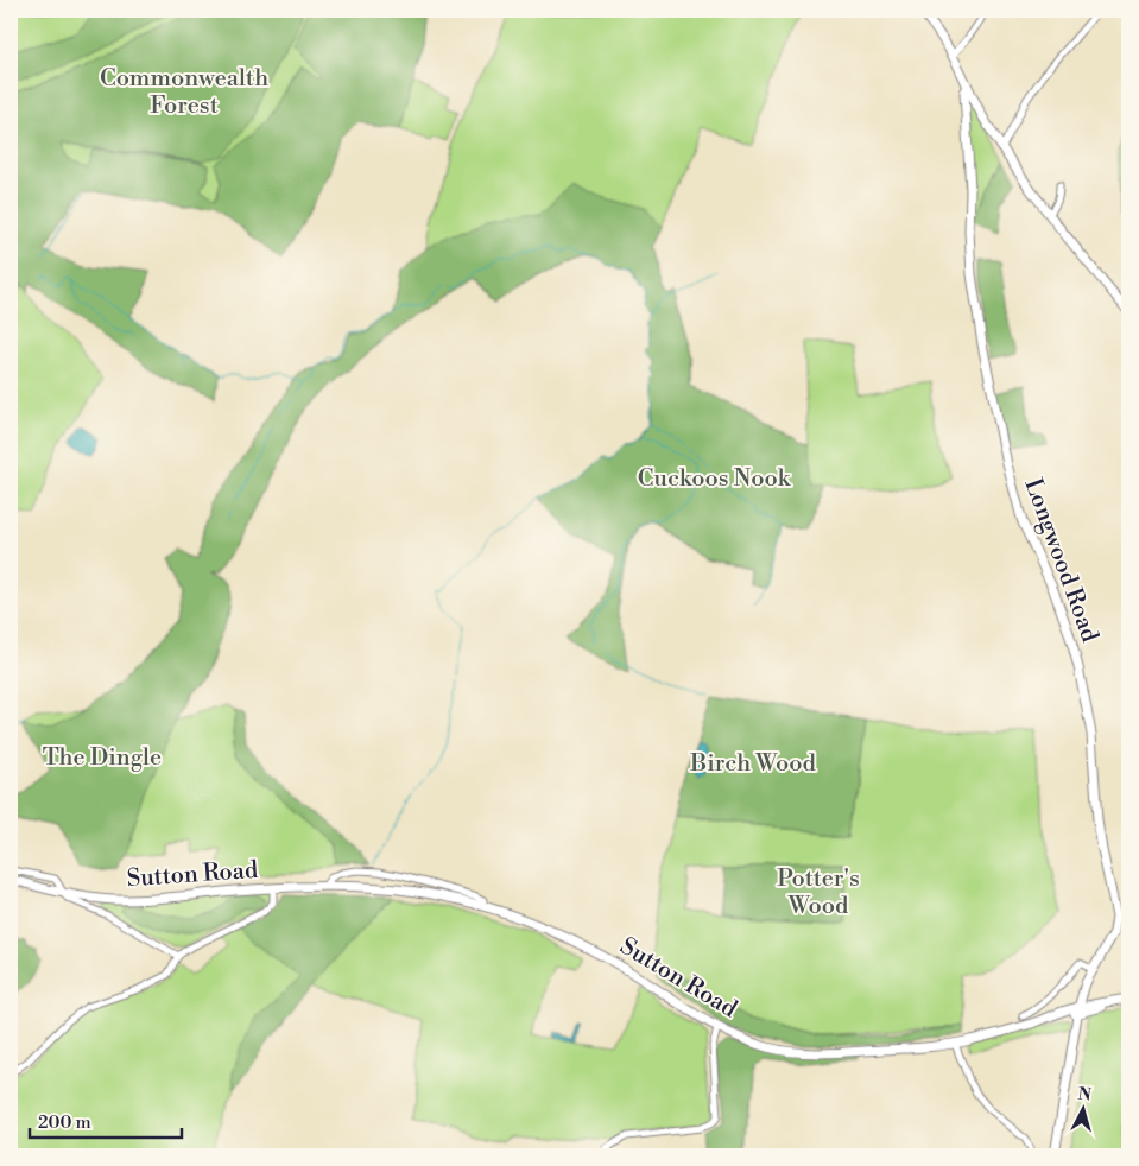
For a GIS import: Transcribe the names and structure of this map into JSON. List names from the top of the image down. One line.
{"streets":{"main road":["Longwood Road","Sutton Road"]},"crossings":[["Longwood Road","Sutton Road"]],"parks":["Commonwealth Forest","Cuckoos Nook","The Dingle","Birch Wood","Potter's Wood"],"scale_bar":"200 m","north":"top"}
